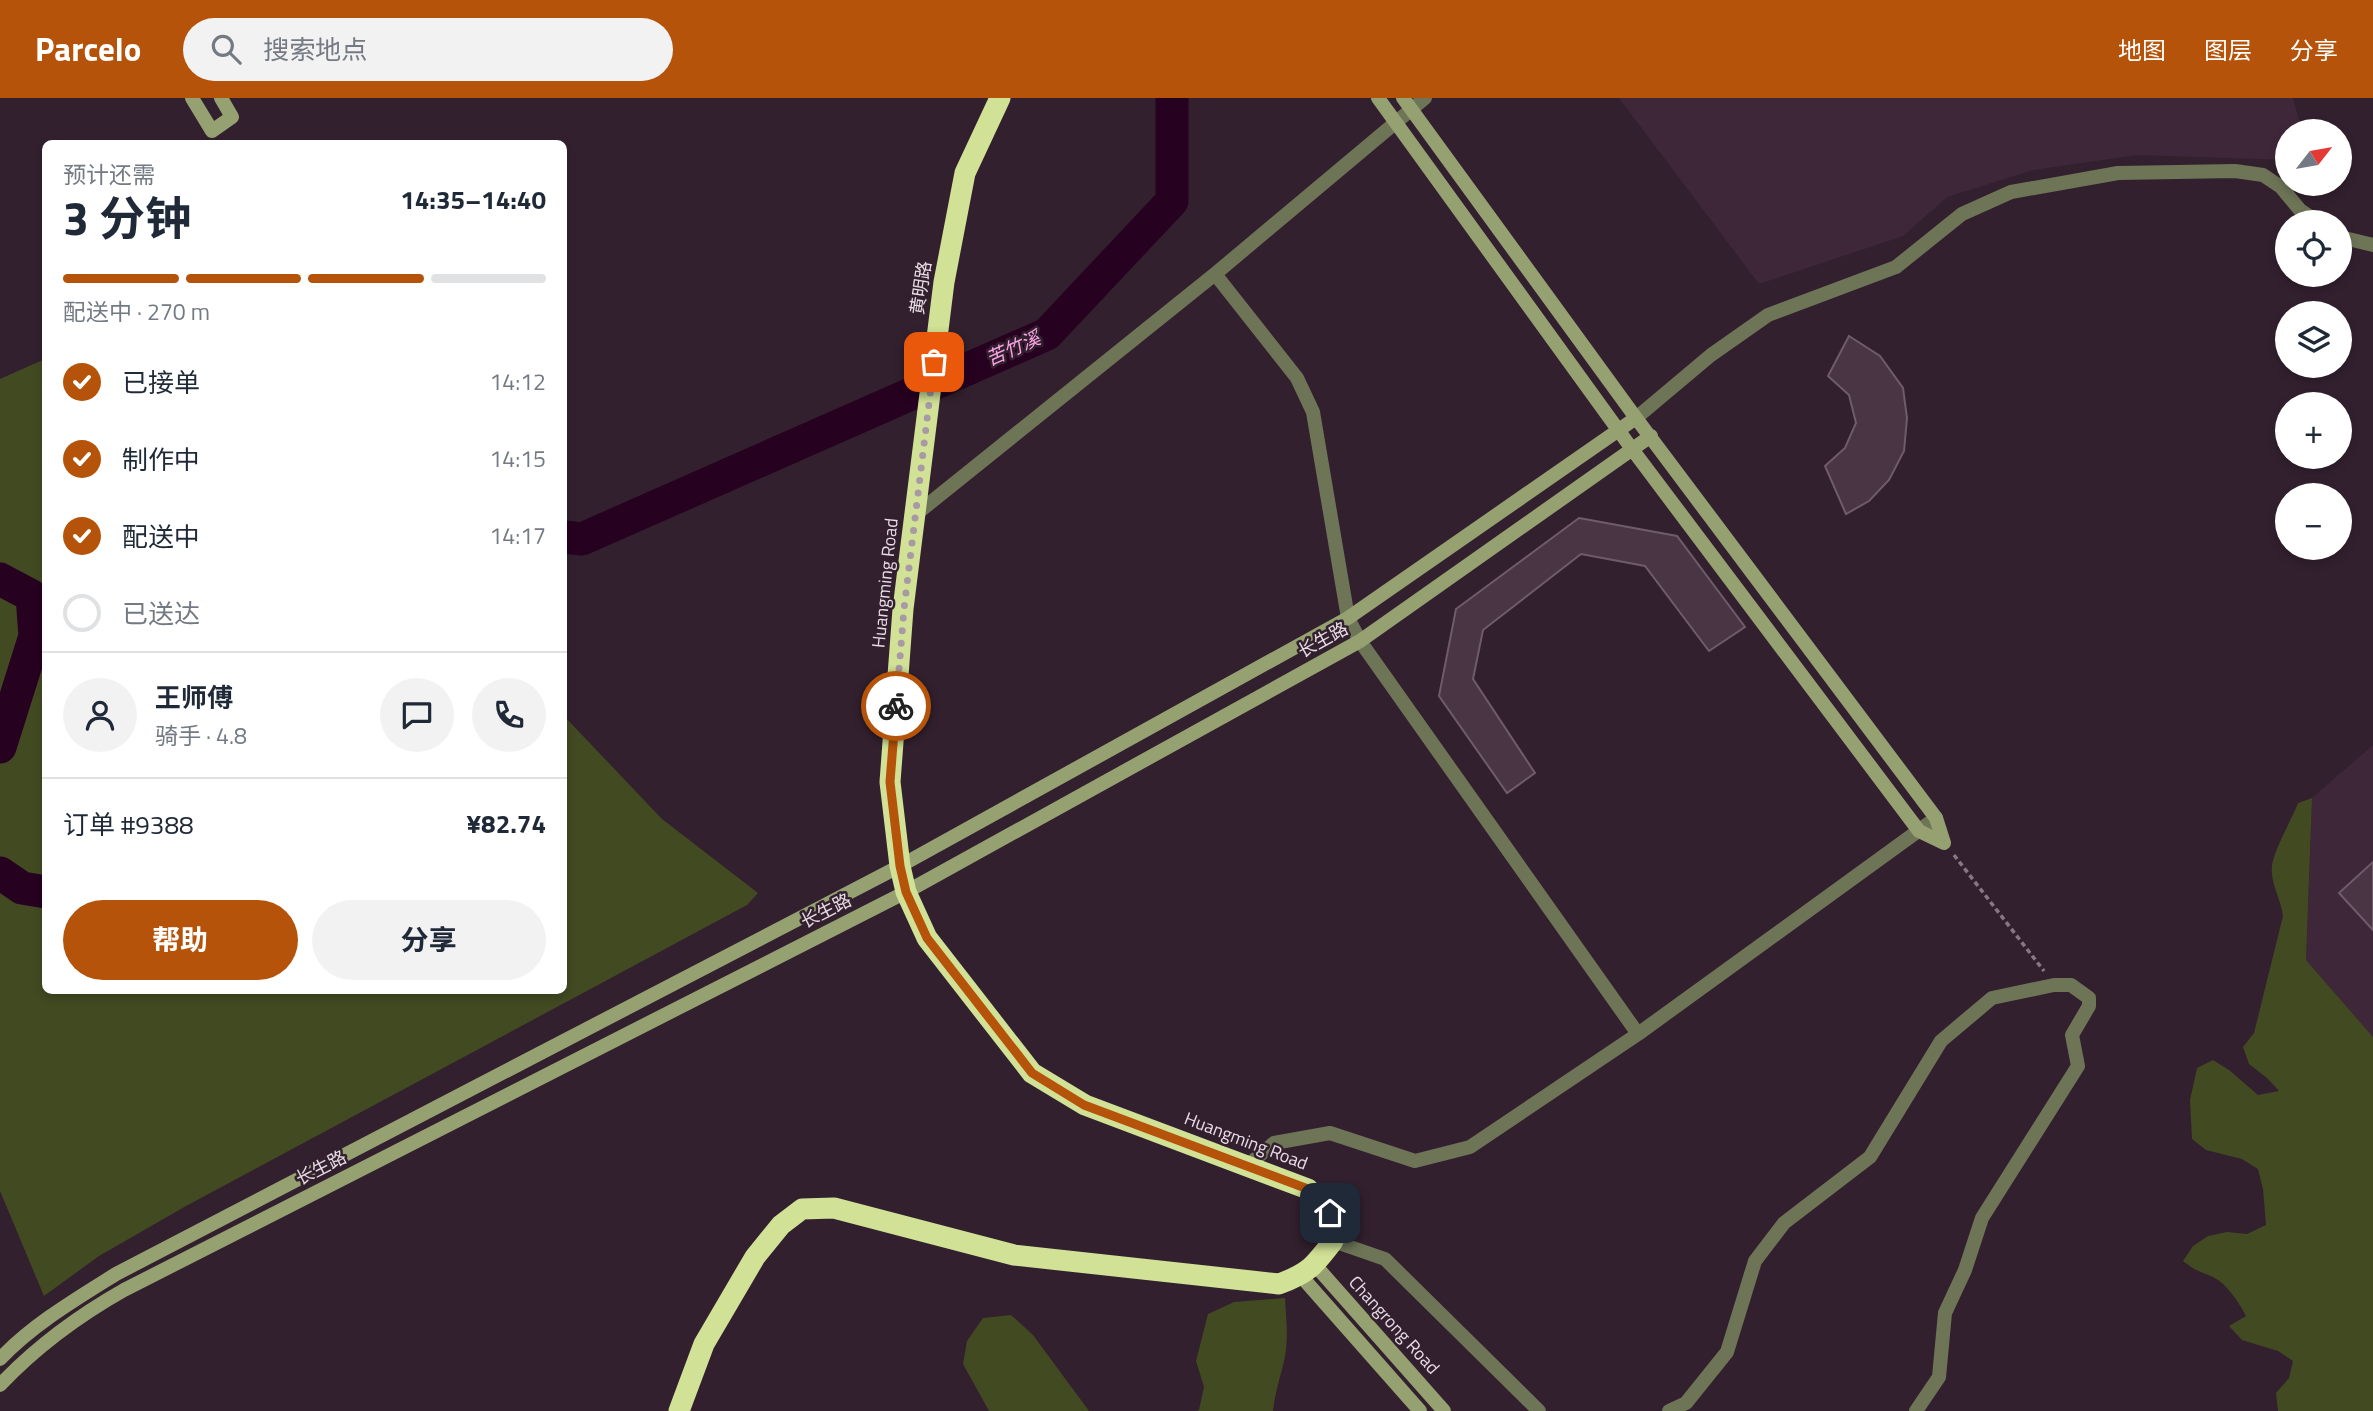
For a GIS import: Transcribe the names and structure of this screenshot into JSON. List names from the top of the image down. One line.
{"streets":{"highway":["黄明路","Huangming Road"],"street":["长生路","Changrong Road"]},"crossings":[["黄明路","Huangming Road"],["Huangming Road","长生路"]],"water":["苦竹溪"],"north":"top right","page":{"header":"Parcelo","search":"搜索地点","nav":["地图","图层","分享"],"map_buttons":["+","−"],"heading":["3 分钟","预计还需","14:35–14:40"],"panel":["王师傅","骑手 · 4.8","订单 #9388","¥82.74"],"bar":"配送中 · 270 m","list":[["已接单","14:12"],["制作中","14:15"],["配送中","14:17"],"已送达"],"buttons":["帮助","分享"]}}
